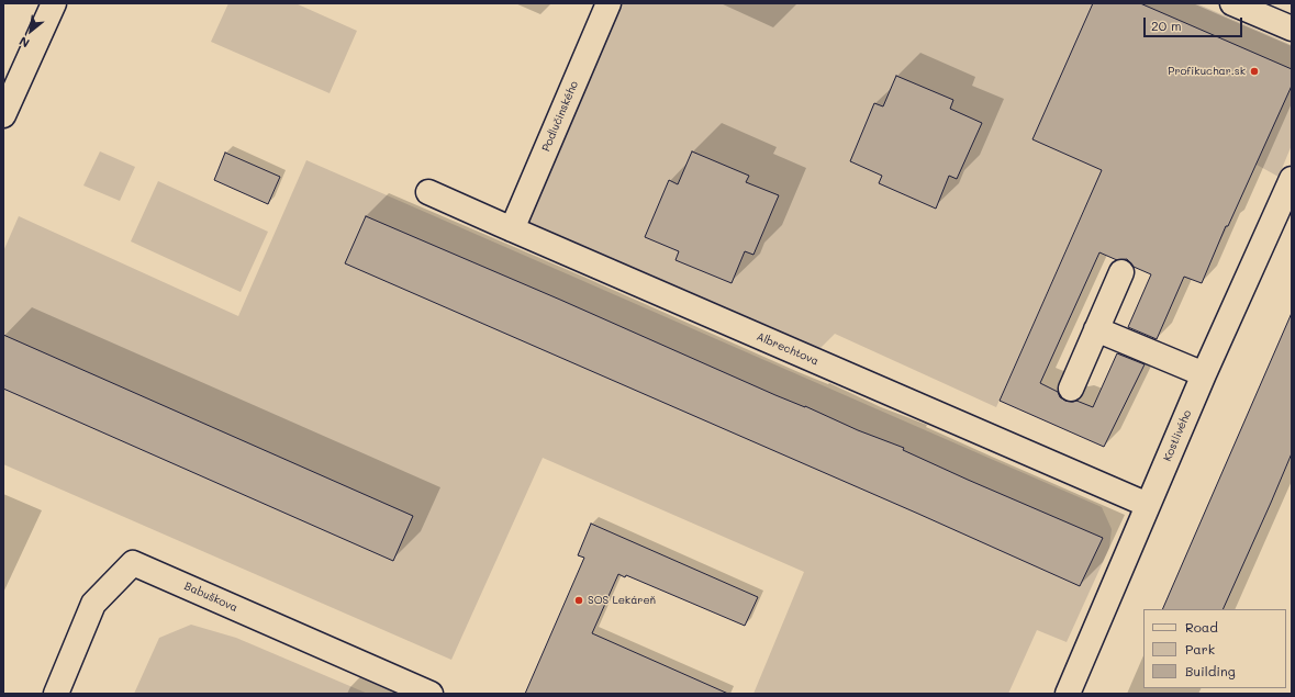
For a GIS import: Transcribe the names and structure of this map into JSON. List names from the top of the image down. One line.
{"streets":{"street":["Podlučinského","Albrechtova","Kostlivého","Babuškova"]},"crossings":[["Podlučinského","Albrechtova"],["Albrechtova","Kostlivého"]],"places":["Profikuchar.sk","SOS Lekáreň"],"legend":["Road","Park","Building"],"scale_bar":"20 m","north":"bottom left"}
